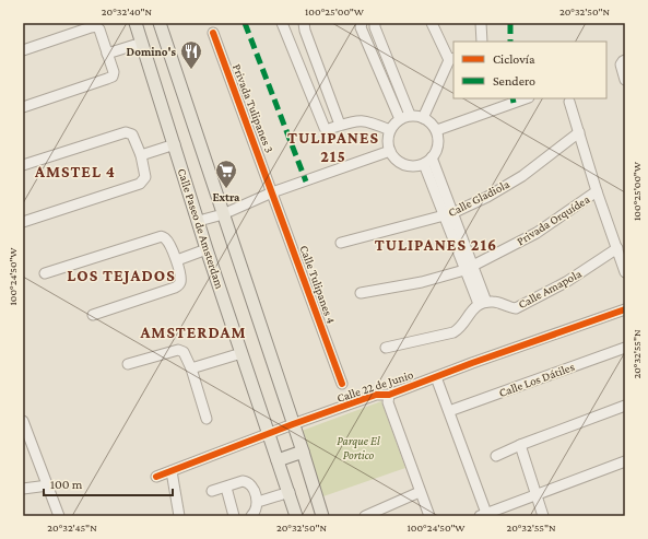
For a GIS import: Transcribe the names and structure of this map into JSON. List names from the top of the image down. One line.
{"streets":{"main road":["Calle Paseo de Amsterdam"],"street":["Privada Tulipanes 3","Calle Gladiola","Privada Orquídea","Calle Tulipanes 4","Calle Amapola","Calle Los Dátiles","Calle 22 de Junio"]},"crossings":[["Privada Tulipanes 3","Calle Tulipanes 4"],["Calle Paseo de Amsterdam","Calle 22 de Junio"]],"districts":["TULIPANES 215","AMSTEL 4","TULIPANES 216","LOS TEJADOS","AMSTERDAM"],"parks":["Parque El Portico"],"places":{"restaurant":["Domino's"],"supermarket":["Extra"]},"legend":["Ciclovía","Sendero"],"scale_bar":"100 m","coordinates":["20°32'40\"N","100°25'00\"W","20°32'50\"N","100°24'50\"W","20°32'55\"N","20°32'45\"N"]}
